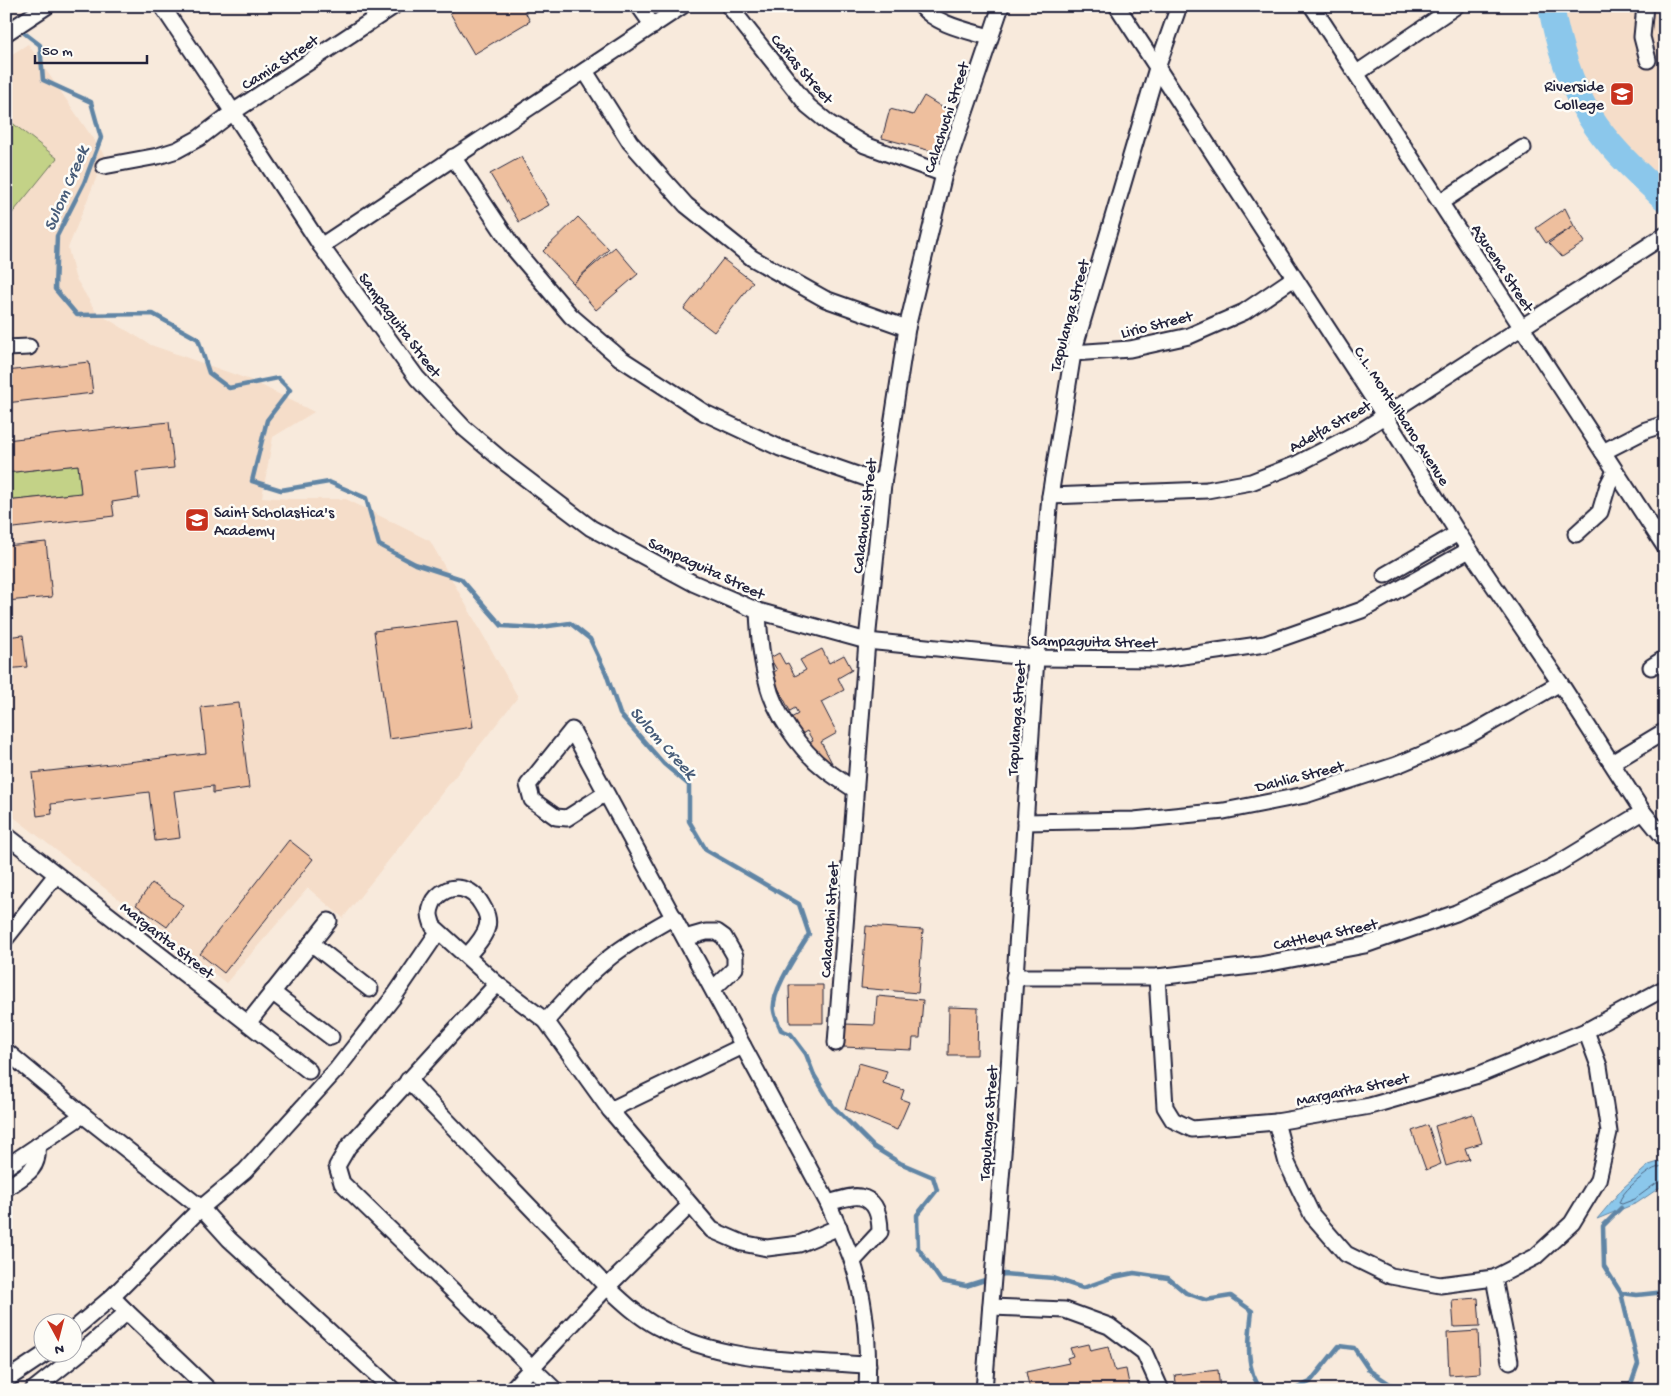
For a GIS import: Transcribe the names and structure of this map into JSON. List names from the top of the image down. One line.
{"streets":{"street":["Camia Street","Cañas Street","Calachuchi Street","Azucena Street","Tapulanga Street","Lirio Street","Sampaguita Street","C.L. Montelibano Avenue","Adelfa Street","Dahlia Street","Cattleya Street","Margarita Street"]},"crossings":[["Camia Street","Sampaguita Street"],["Cañas Street","Calachuchi Street"],["Calachuchi Street","Sampaguita Street"],["Azucena Street","Adelfa Street"],["Tapulanga Street","Lirio Street"],["Tapulanga Street","Sampaguita Street"],["Tapulanga Street","C.L. Montelibano Avenue"],["Tapulanga Street","Adelfa Street"],["Tapulanga Street","Dahlia Street"],["Tapulanga Street","Cattleya Street"],["Lirio Street","C.L. Montelibano Avenue"],["Sampaguita Street","C.L. Montelibano Avenue"],["C.L. Montelibano Avenue","Adelfa Street"],["C.L. Montelibano Avenue","Dahlia Street"],["C.L. Montelibano Avenue","Cattleya Street"],["Cattleya Street","Margarita Street"]],"water":["Sulom Creek"],"places":{"school or university":["Riverside College","Saint Scholastica's Academy"]},"scale_bar":"50 m","north":"bottom"}
